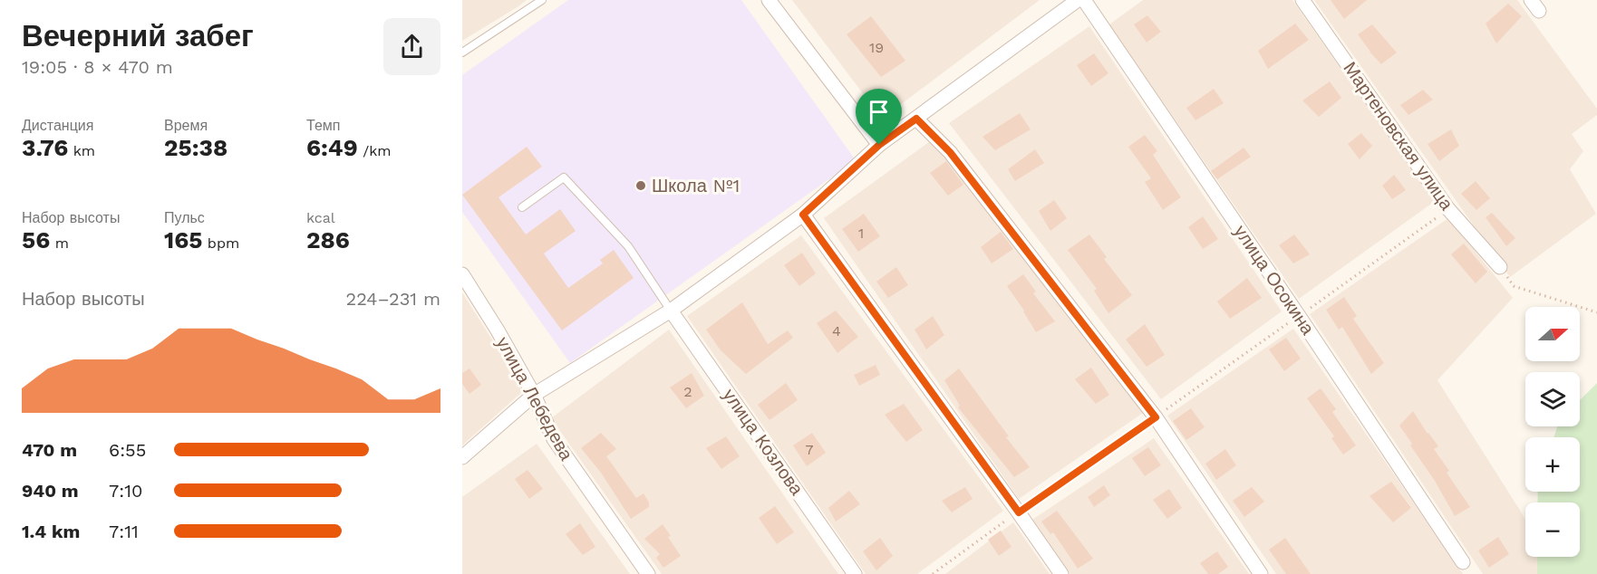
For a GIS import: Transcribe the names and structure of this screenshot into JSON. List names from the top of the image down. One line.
{"streets":{"street":["Мартеновская улица","улица Осокина","улица Лебедева","улица Козлова"]},"places":["Школа №1"],"house_numbers":["19","1","4","2","7"],"north":"right","page":{"heading":["Вечерний забег","19:05 · 8 × 470 m"],"stats":[["Дистанция","3.76 km"],["Время","25:38"],["Темп","6:49 /km"],["Набор высоты","56 m"],["Пульс","165 bpm"],["kcal","286"]],"chart":["Набор высоты","224–231 m"],"map_buttons":["+","−"],"list":[{"name":"470 m","note":"6:55"},{"name":"940 m","note":"7:10"},{"name":"1.4 km","note":"7:11"}]}}
